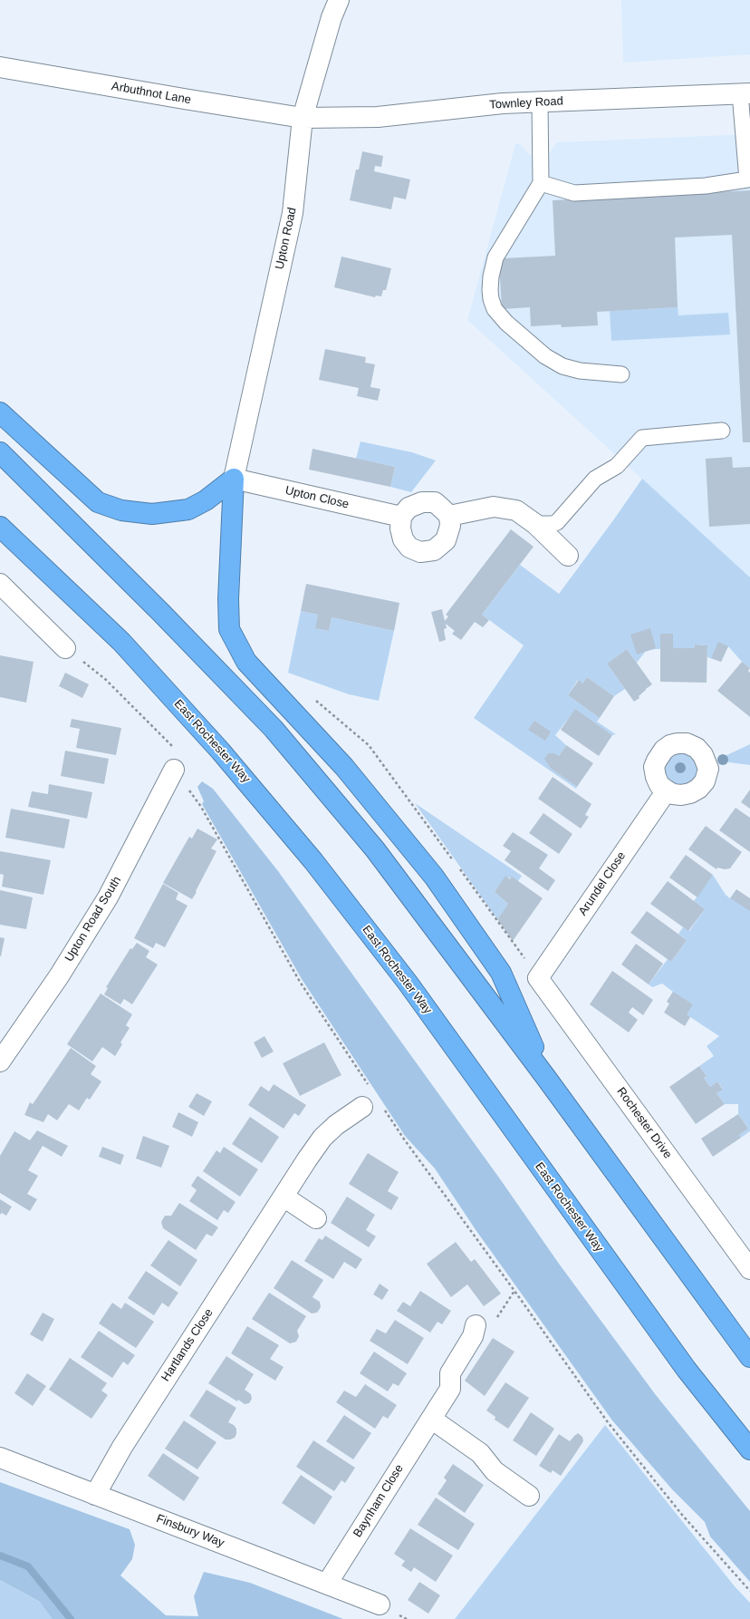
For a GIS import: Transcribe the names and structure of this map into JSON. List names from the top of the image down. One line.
{"streets":{"highway":["East Rochester Way"],"street":["Arbuthnot Lane","Townley Road","Upton Road","Upton Close","Arundel Close","Upton Road South","Rochester Drive","Hartlands Close","Baynham Close","Finsbury Way"]},"crossings":[["Arbuthnot Lane","Townley Road"],["Arbuthnot Lane","Upton Road"],["Townley Road","Upton Road"],["Upton Road","Upton Close"],["Arundel Close","Rochester Drive"],["Hartlands Close","Finsbury Way"],["Baynham Close","Finsbury Way"]]}
